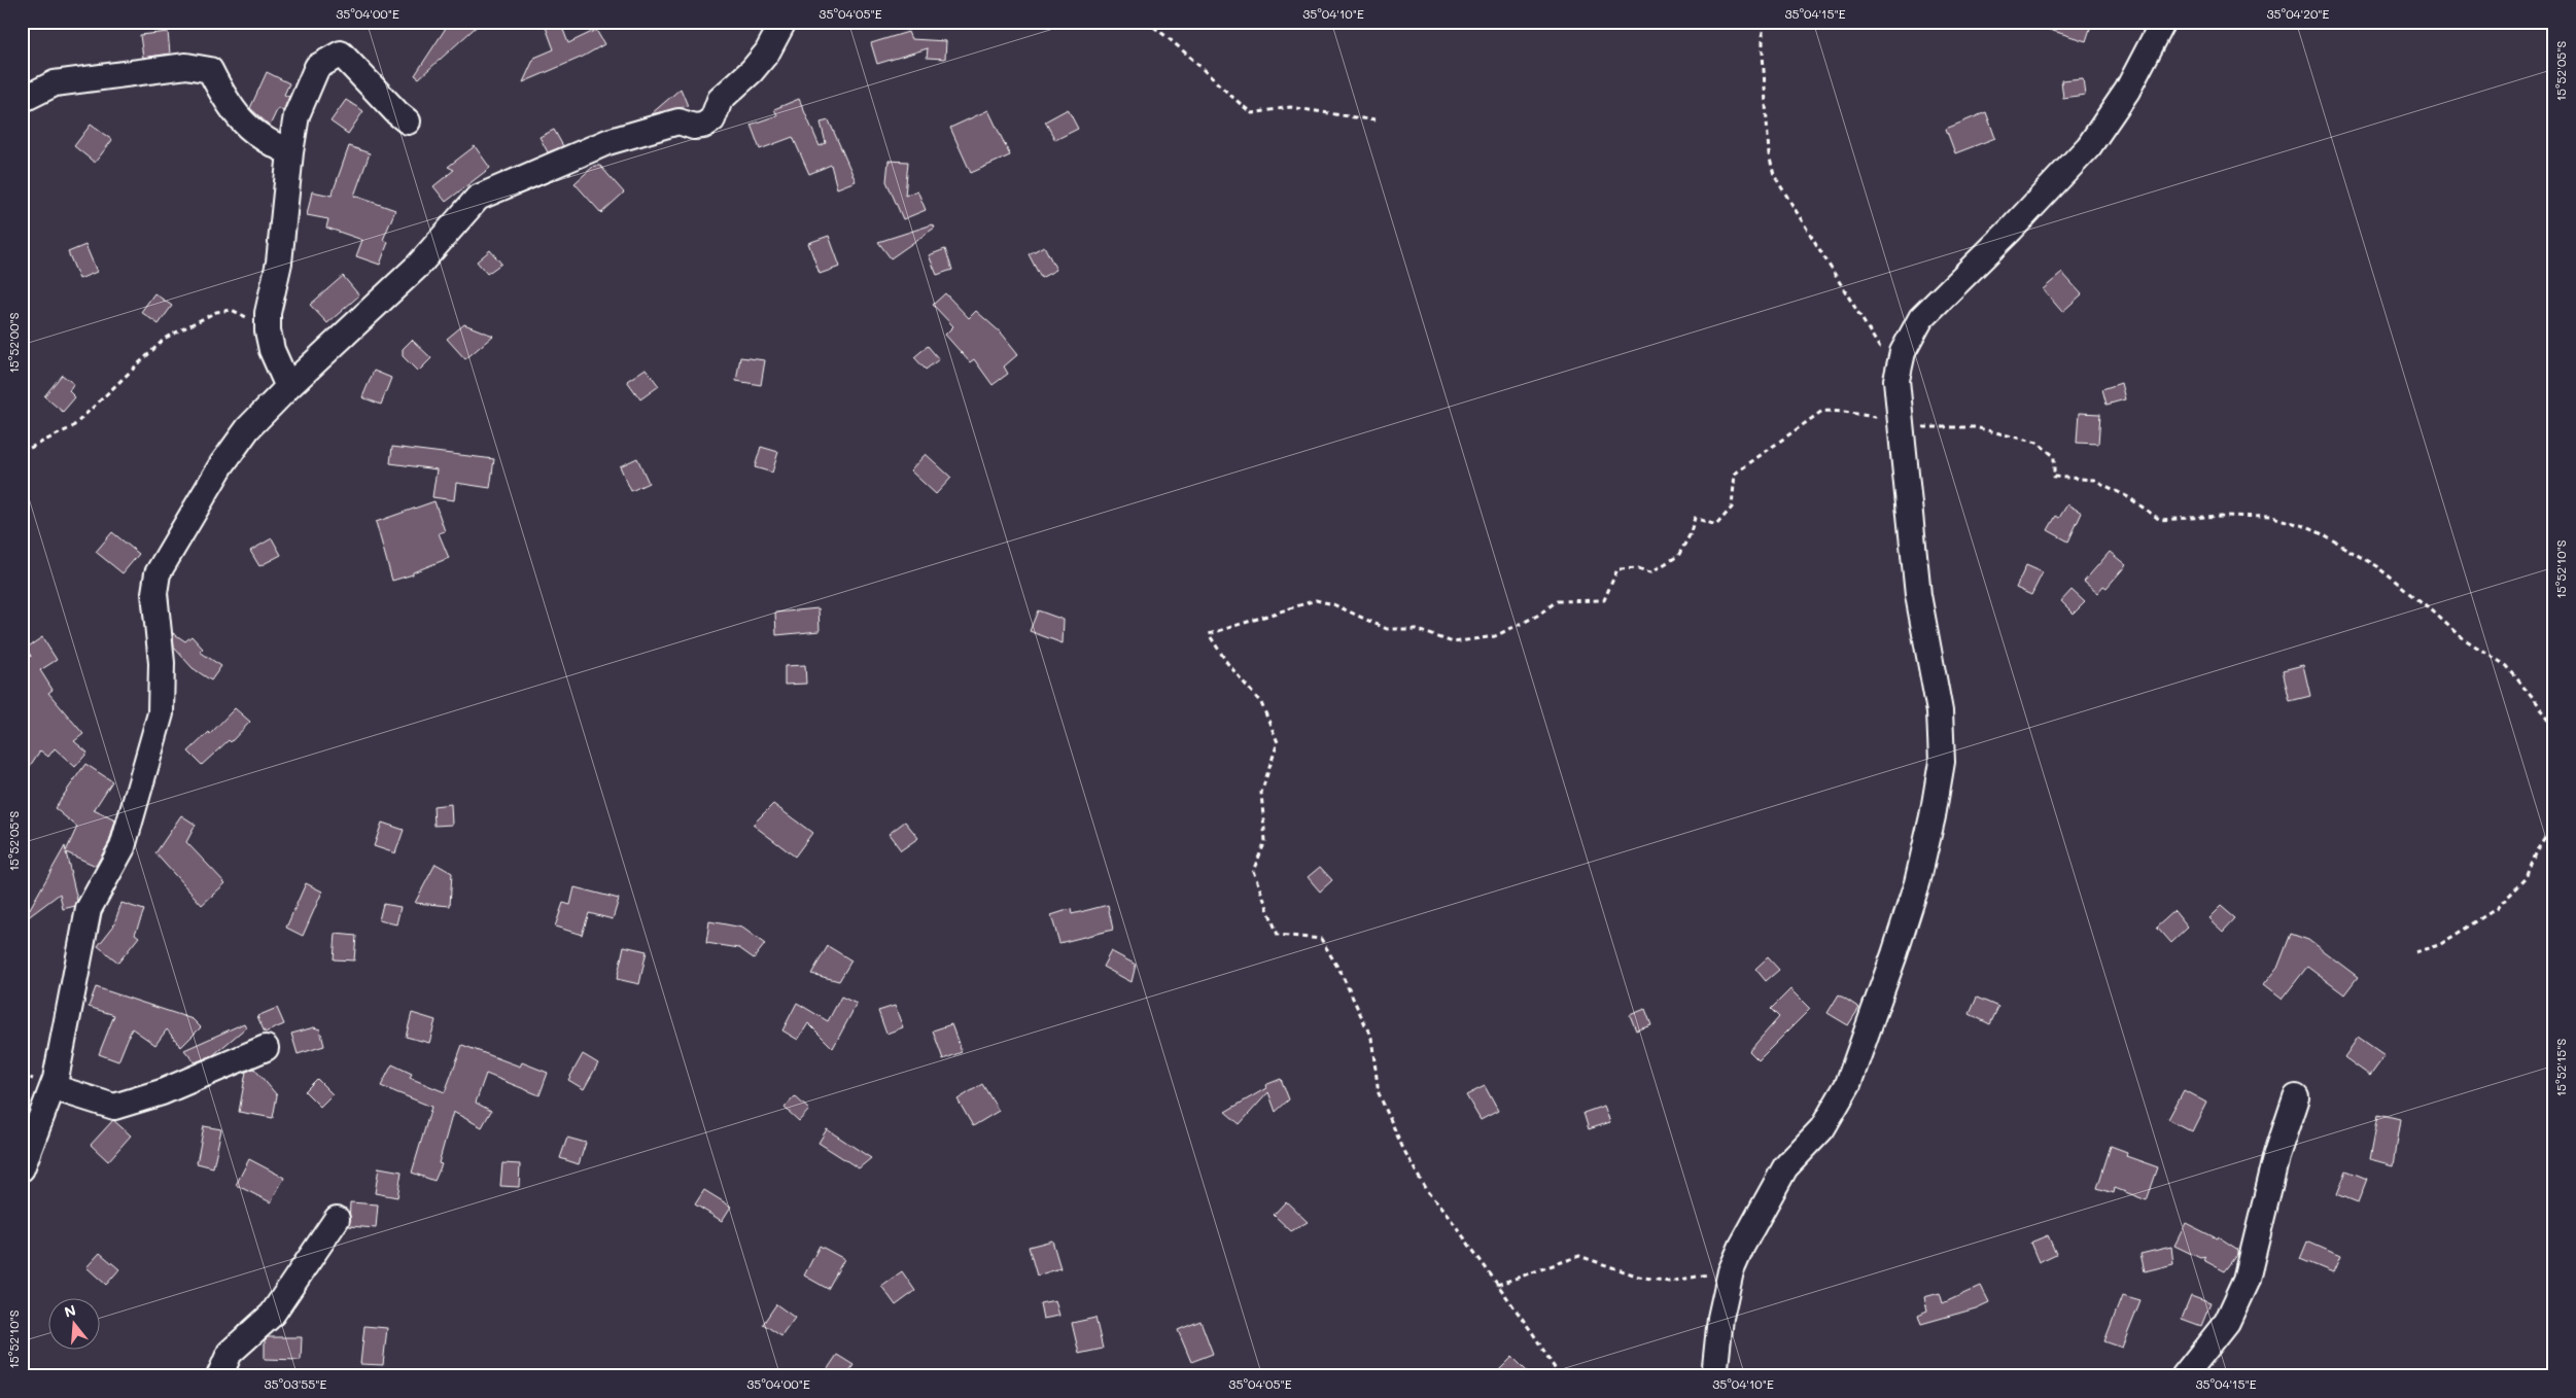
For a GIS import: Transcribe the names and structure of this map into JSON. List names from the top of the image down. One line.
{"north":"top","coordinates":["35°04'00\"E","35°04'05\"E","35°04'10\"E","35°04'15\"E","35°04'20\"E","15°52'05\"S","15°52'00\"S","15°52'10\"S","15°52'15\"S","35°03'55\"E"]}
